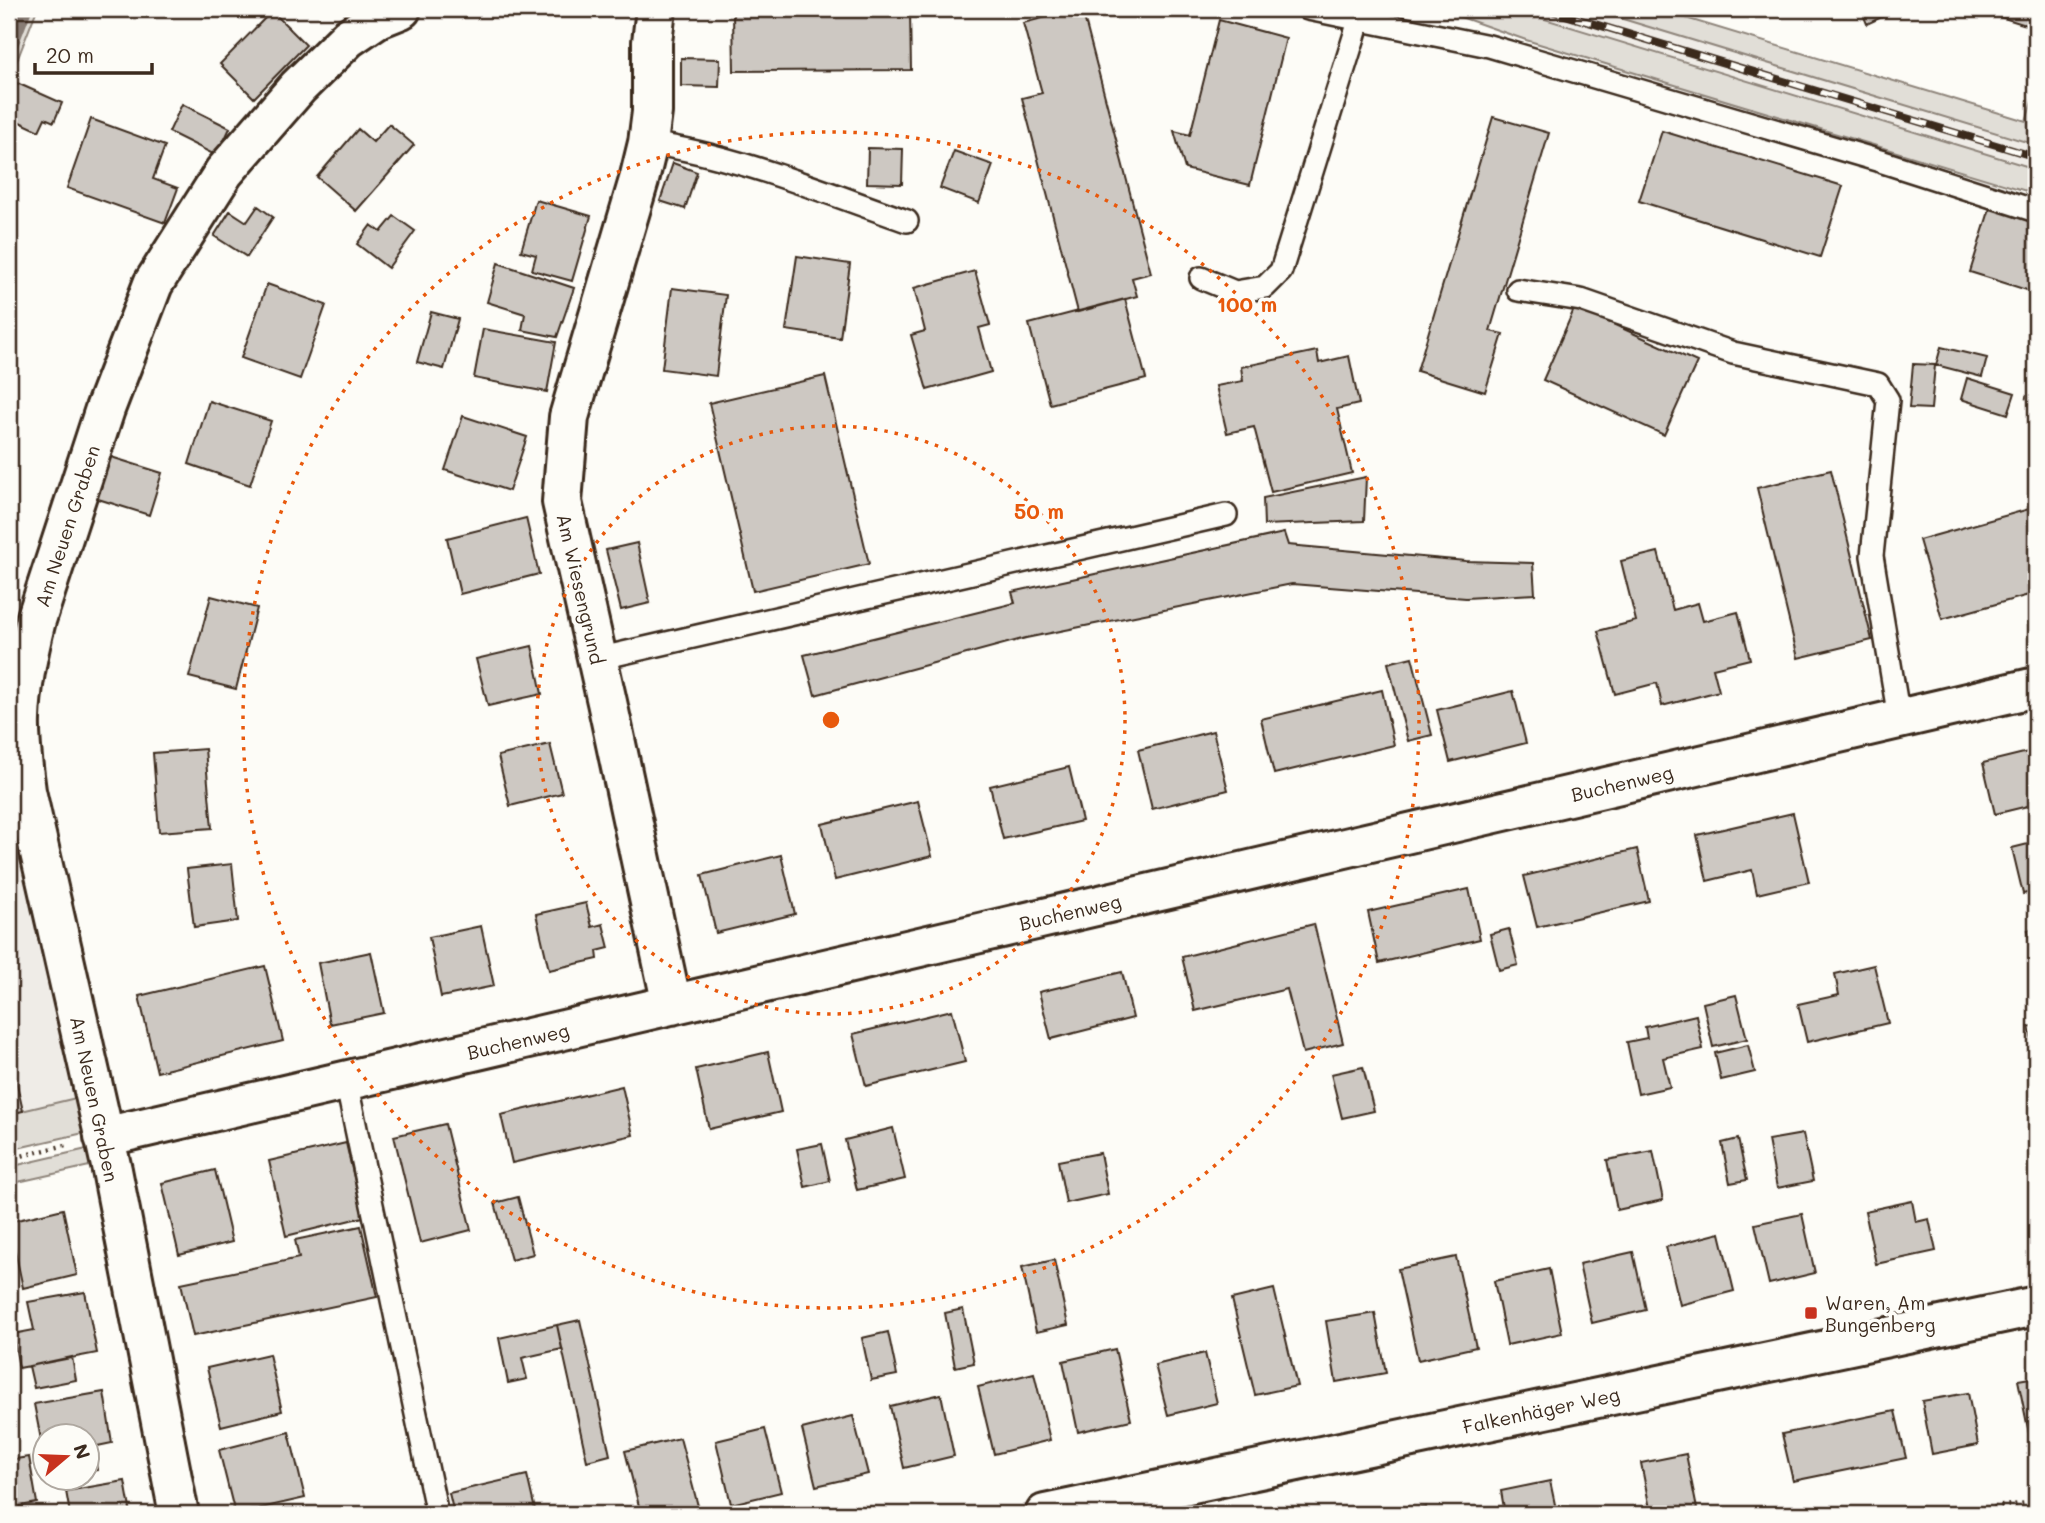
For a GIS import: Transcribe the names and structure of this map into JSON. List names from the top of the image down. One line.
{"streets":{"street":["Am Neuen Graben","Am Wiesengrund","Buchenweg","Falkenhäger Weg"]},"crossings":[["Am Neuen Graben","Buchenweg"],["Am Wiesengrund","Buchenweg"]],"places":{"transit":["Waren, Am Bungenberg"]},"scale_bar":"20 m","north":"right","rings":["100 m","50 m"]}
